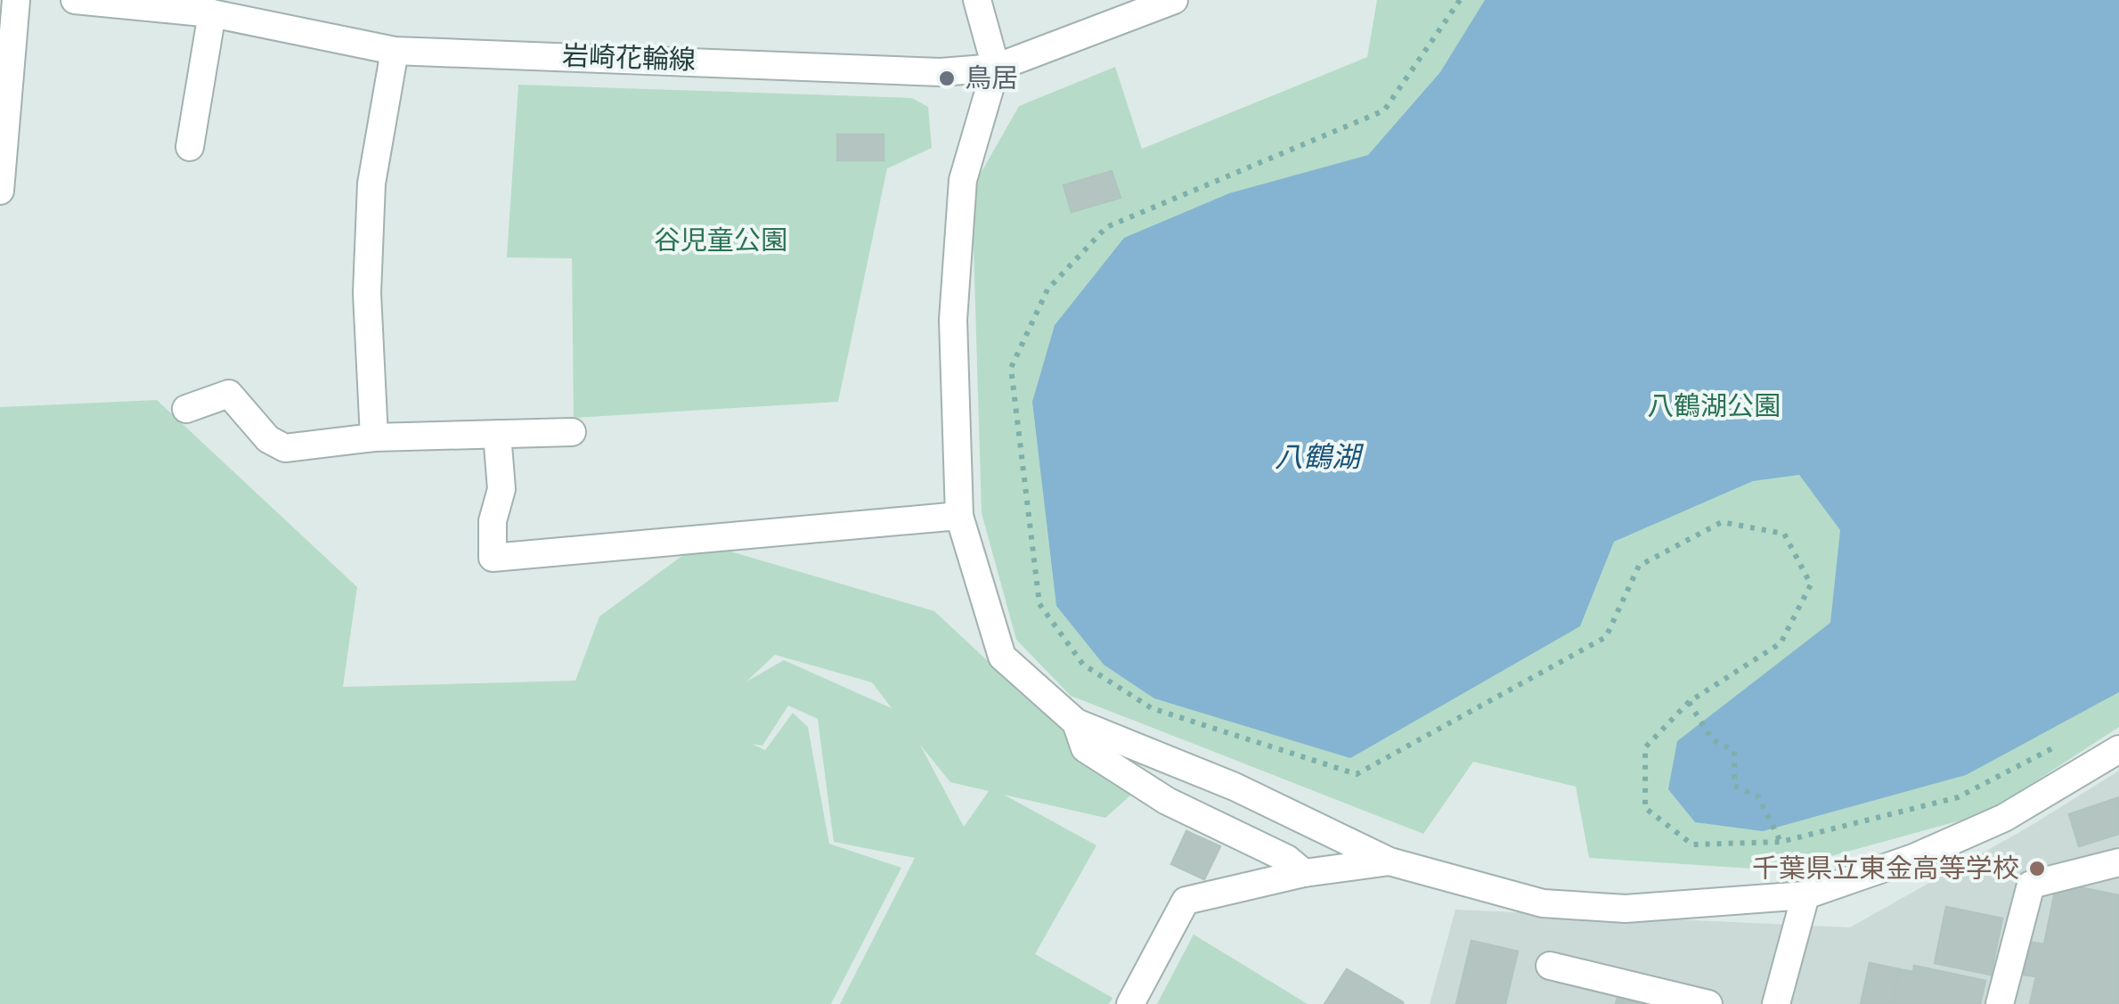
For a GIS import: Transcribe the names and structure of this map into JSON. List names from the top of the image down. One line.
{"streets":{"street":["岩崎花輪線"]},"water":["八鶴湖"],"parks":["谷児童公園","八鶴湖公園"],"places":["鳥居","千葉県立東金高等学校"]}
